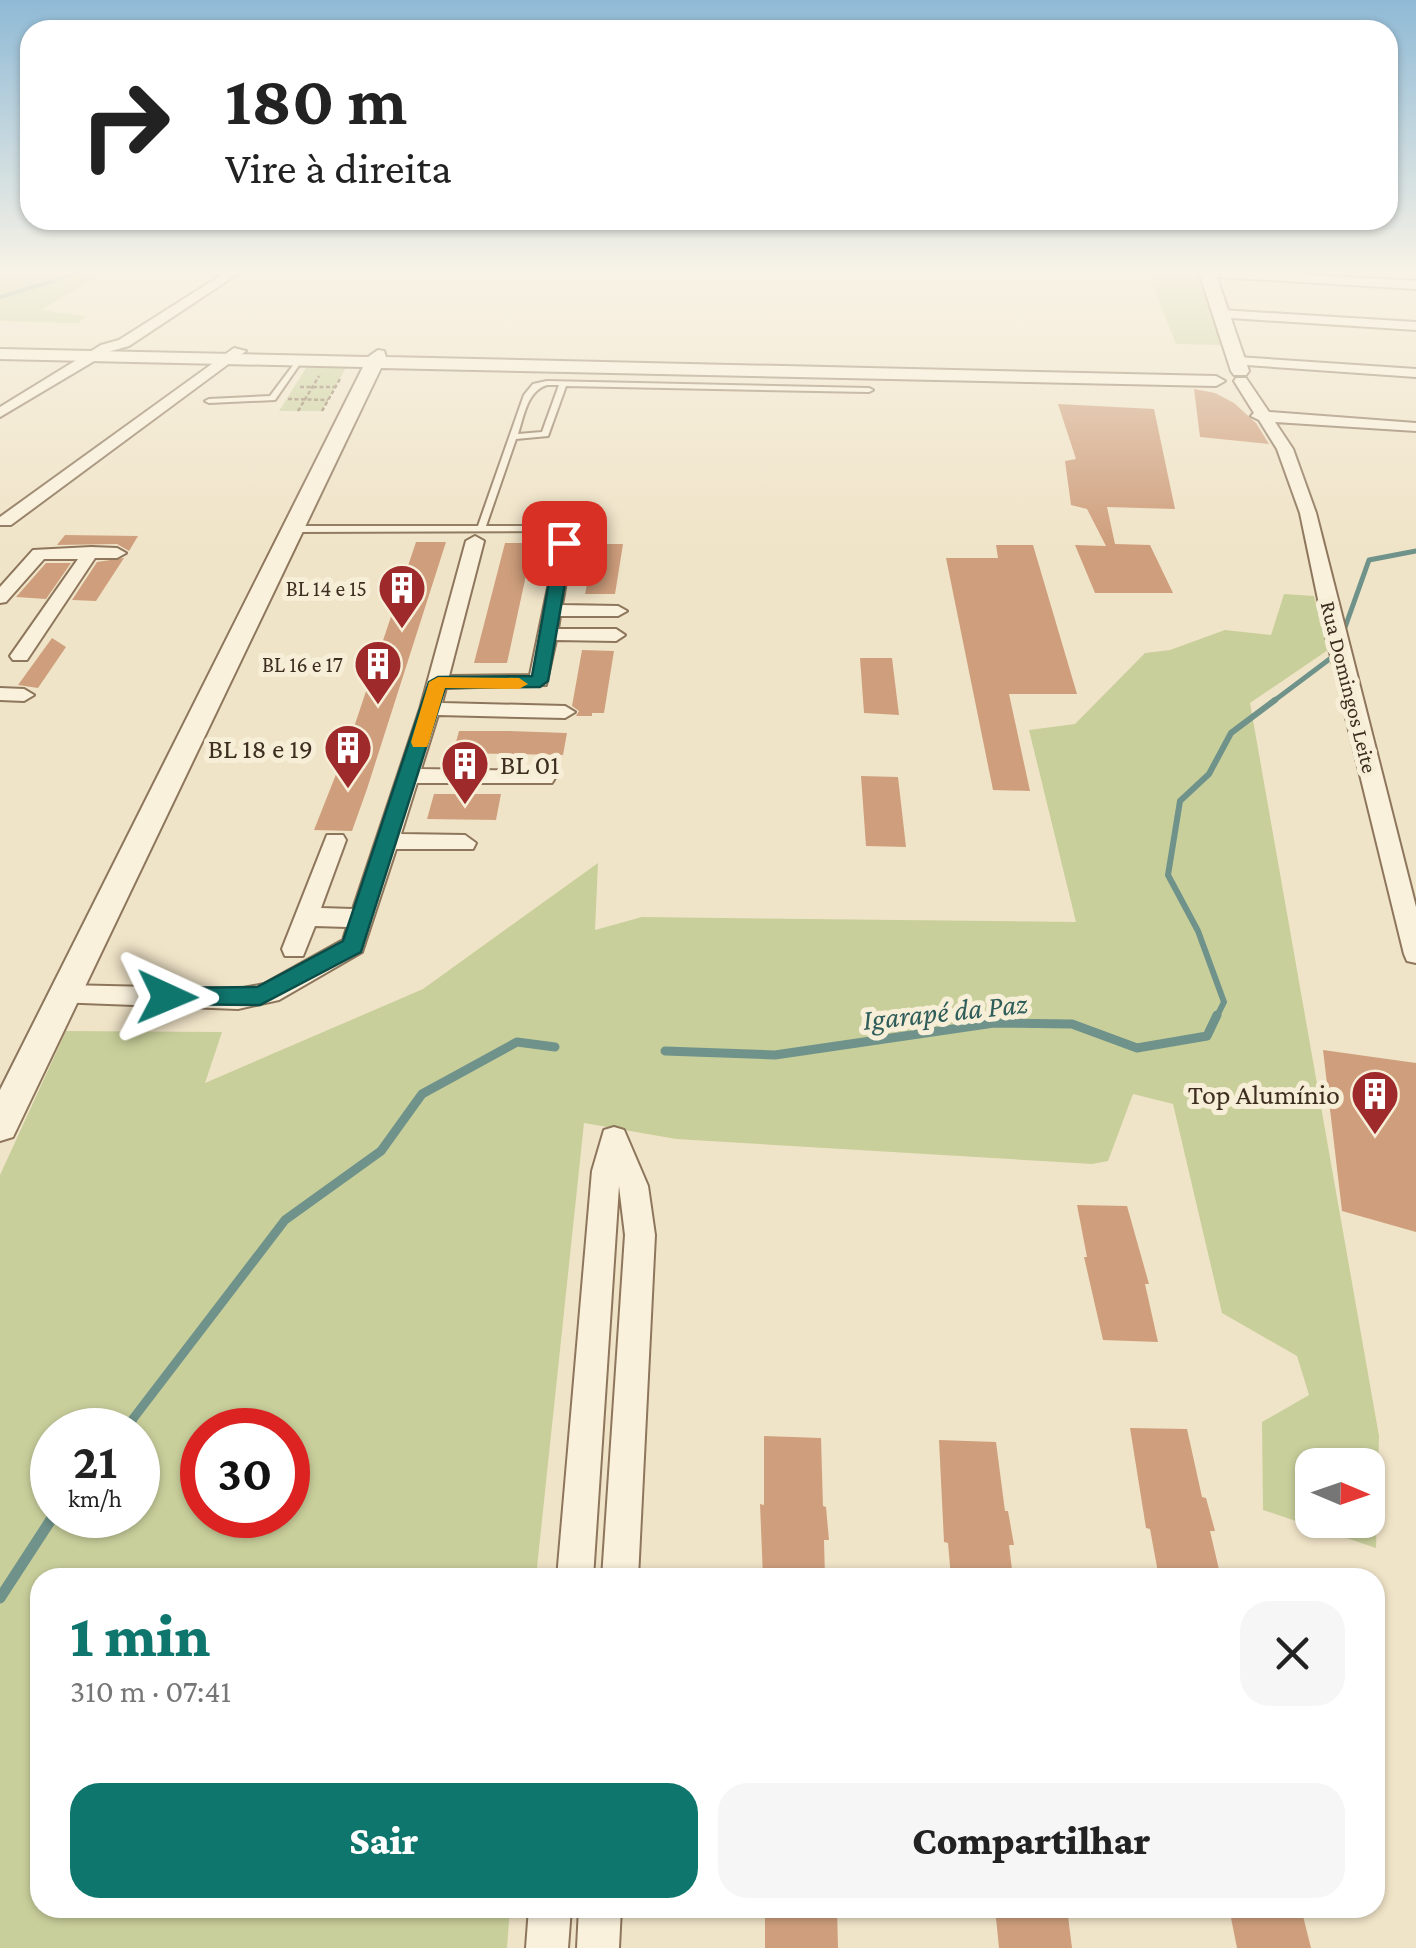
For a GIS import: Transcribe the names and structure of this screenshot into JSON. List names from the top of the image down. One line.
{"streets":{"street":["Rua Domingos Leite"]},"water":["Igarapé da Paz"],"places":{"building":["BL 14 e 15","BL 16 e 17","BL 18 e 19","BL 01","Top Alumínio"]},"north":"right","page":{"turn":["180 m","Vire à direita"],"speed":"21 km/h","limit":"30","heading":["1 min","310 m · 07:41"],"buttons":["Sair","Compartilhar"]}}
